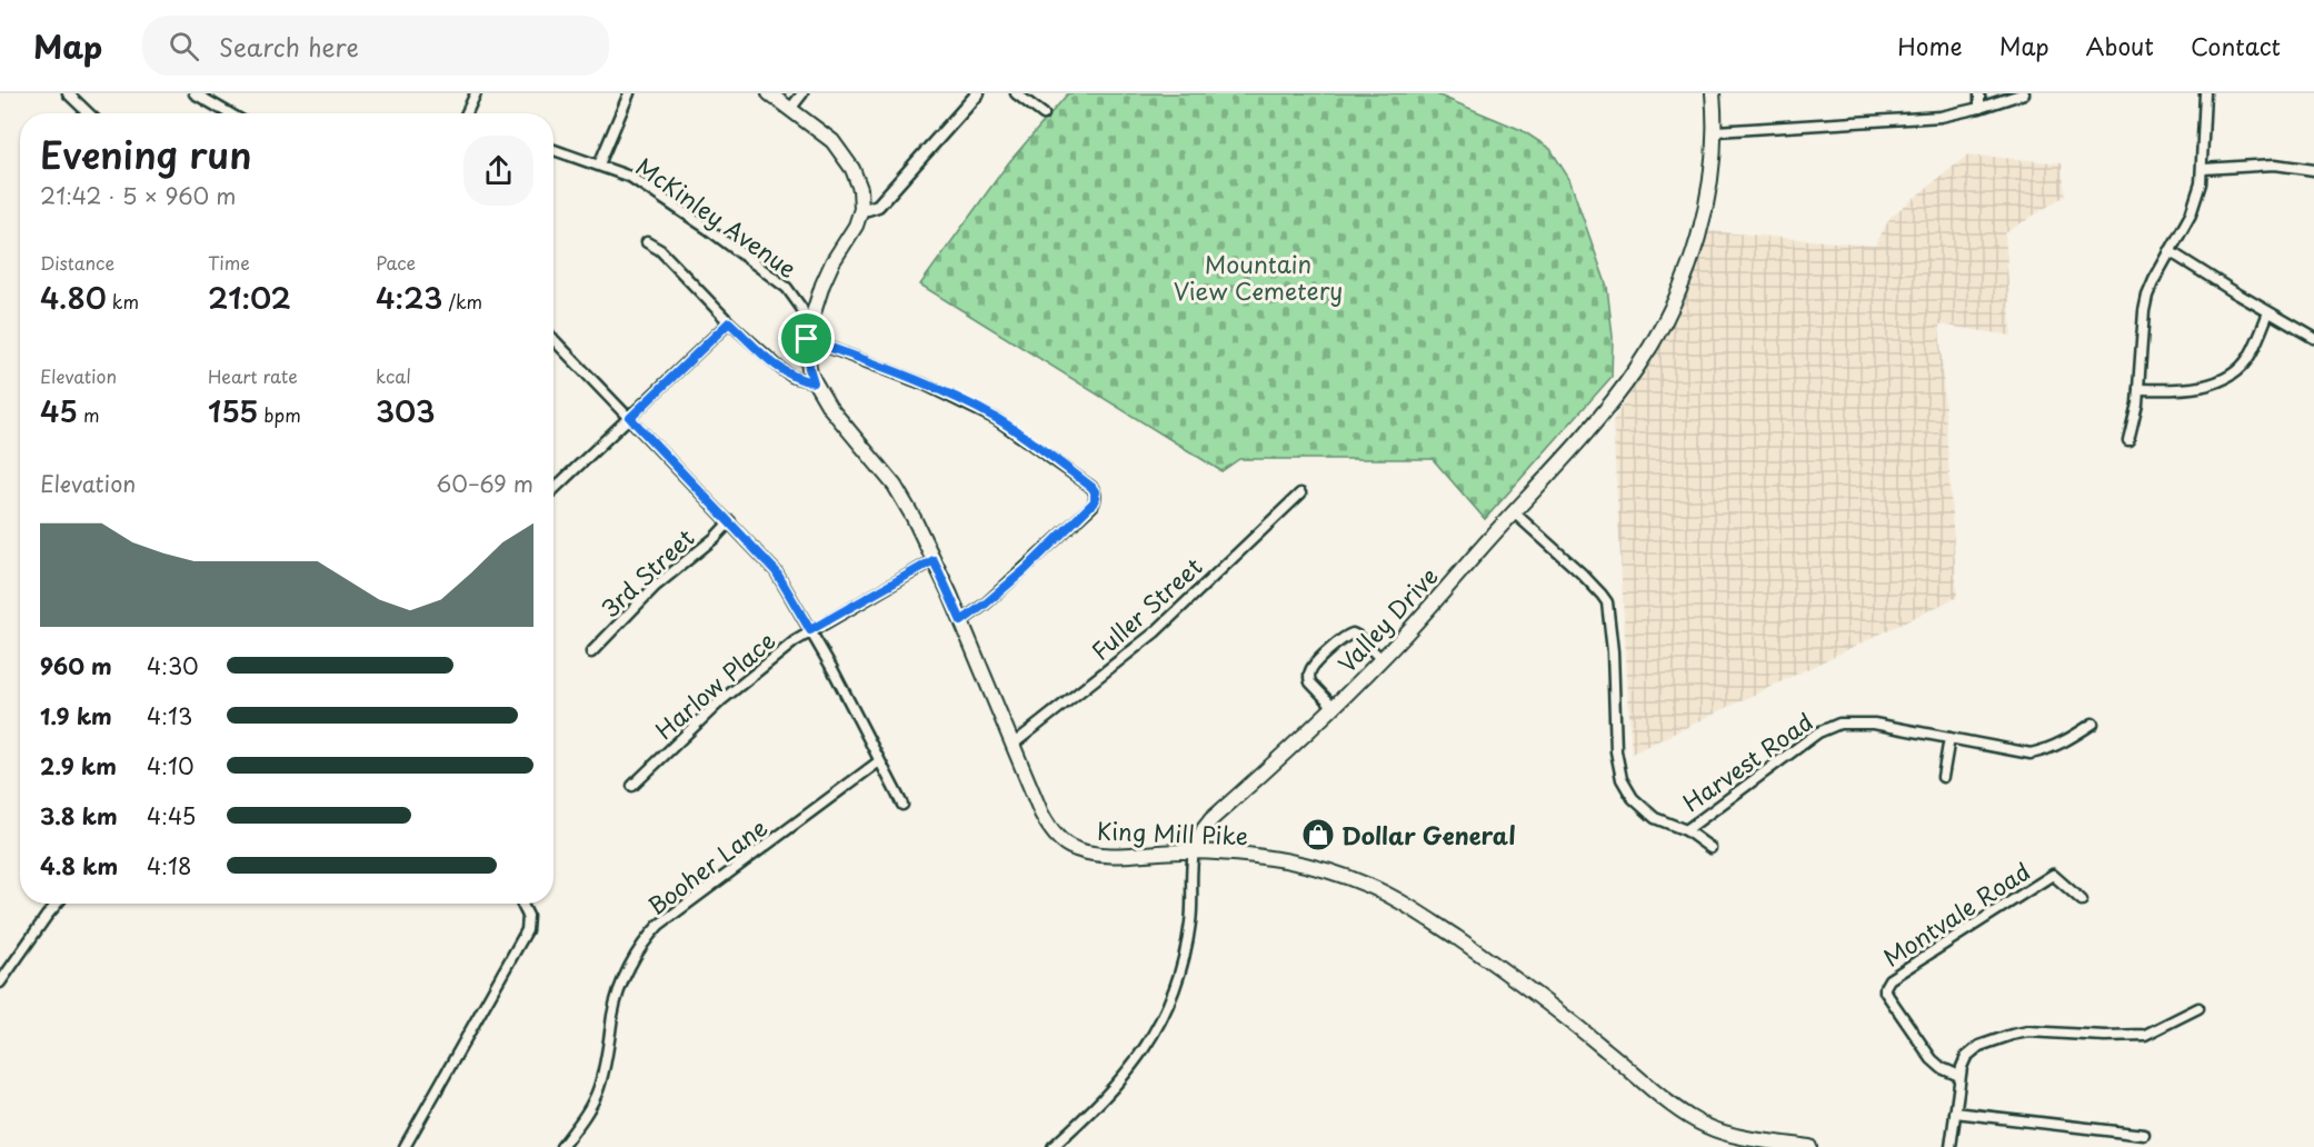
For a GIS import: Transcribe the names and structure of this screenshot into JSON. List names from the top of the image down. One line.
{"streets":{"main road":["Valley Drive","King Mill Pike"],"street":["McKinley Avenue","3rd Street","Fuller Street","Harlow Place","Harvest Road","Booher Lane","Montvale Road"]},"crossings":[["McKinley Avenue","King Mill Pike"],["Fuller Street","King Mill Pike"],["Valley Drive","Harvest Road"],["Valley Drive","King Mill Pike"],["Harlow Place","King Mill Pike"]],"parks":["Mountain View Cemetery"],"places":{"shop":["Dollar General"]},"page":{"header":"Map","search":"Search here","nav":["Home","Map","About","Contact"],"heading":["Evening run","21:42 · 5 × 960 m"],"stats":[["Distance","4.80 km"],["Time","21:02"],["Pace","4:23 /km"],["Elevation","45 m"],["Heart rate","155 bpm"],["kcal","303"]],"chart":["Elevation","60–69 m"],"list":[{"name":"960 m","note":"4:30"},{"name":"1.9 km","note":"4:13"},{"name":"2.9 km","note":"4:10"},{"name":"3.8 km","note":"4:45"},{"name":"4.8 km","note":"4:18"}]}}
